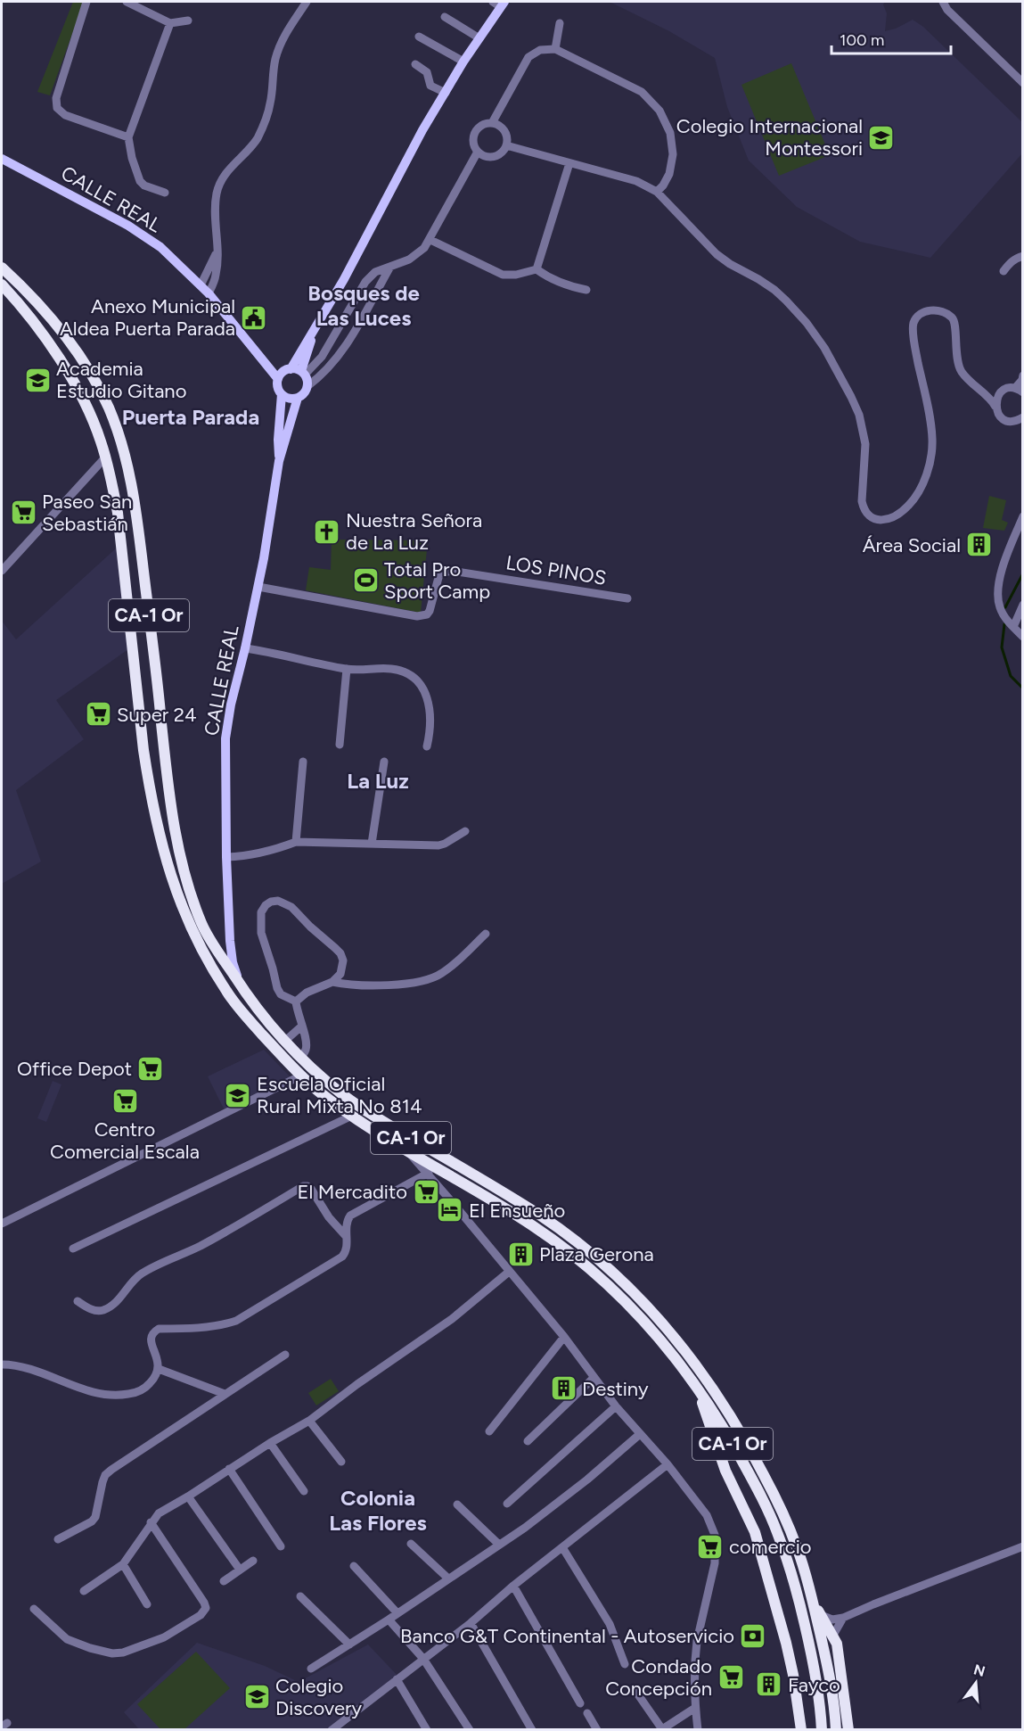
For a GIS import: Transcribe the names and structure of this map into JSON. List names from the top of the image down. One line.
{"streets":{"highway":["CA-1 Or"],"main road":["CALLE REAL"],"street":["LOS PINOS"]},"crossings":[["CALLE REAL","LOS PINOS"],["CALLE REAL","CA-1 Or"]],"districts":["Bosques de Las Luces","Puerta Parada","La Luz","Colonia Las Flores"],"places":{"school or university":["Colegio Internacional Montessori","Academia Estudio Gitano","Escuela Oficial Rural Mixta No 814","Colegio Discovery"],"public building":["Anexo Municipal Aldea Puerta Parada"],"supermarket":["Paseo San Sebastián","Super 24","Office Depot","Centro Comercial Escala","El Mercadito","comercio","Condado Concepción"],"church":["Nuestra Señora de La Luz"],"building":["Área Social","Plaza Gerona","Destiny","Fayco"],"sports":["Total Pro Sport Camp"],"hotel":["El Ensueño"],"bank":["Banco G&T Continental - Autoservicio"]},"scale_bar":"100 m","north":"top"}
